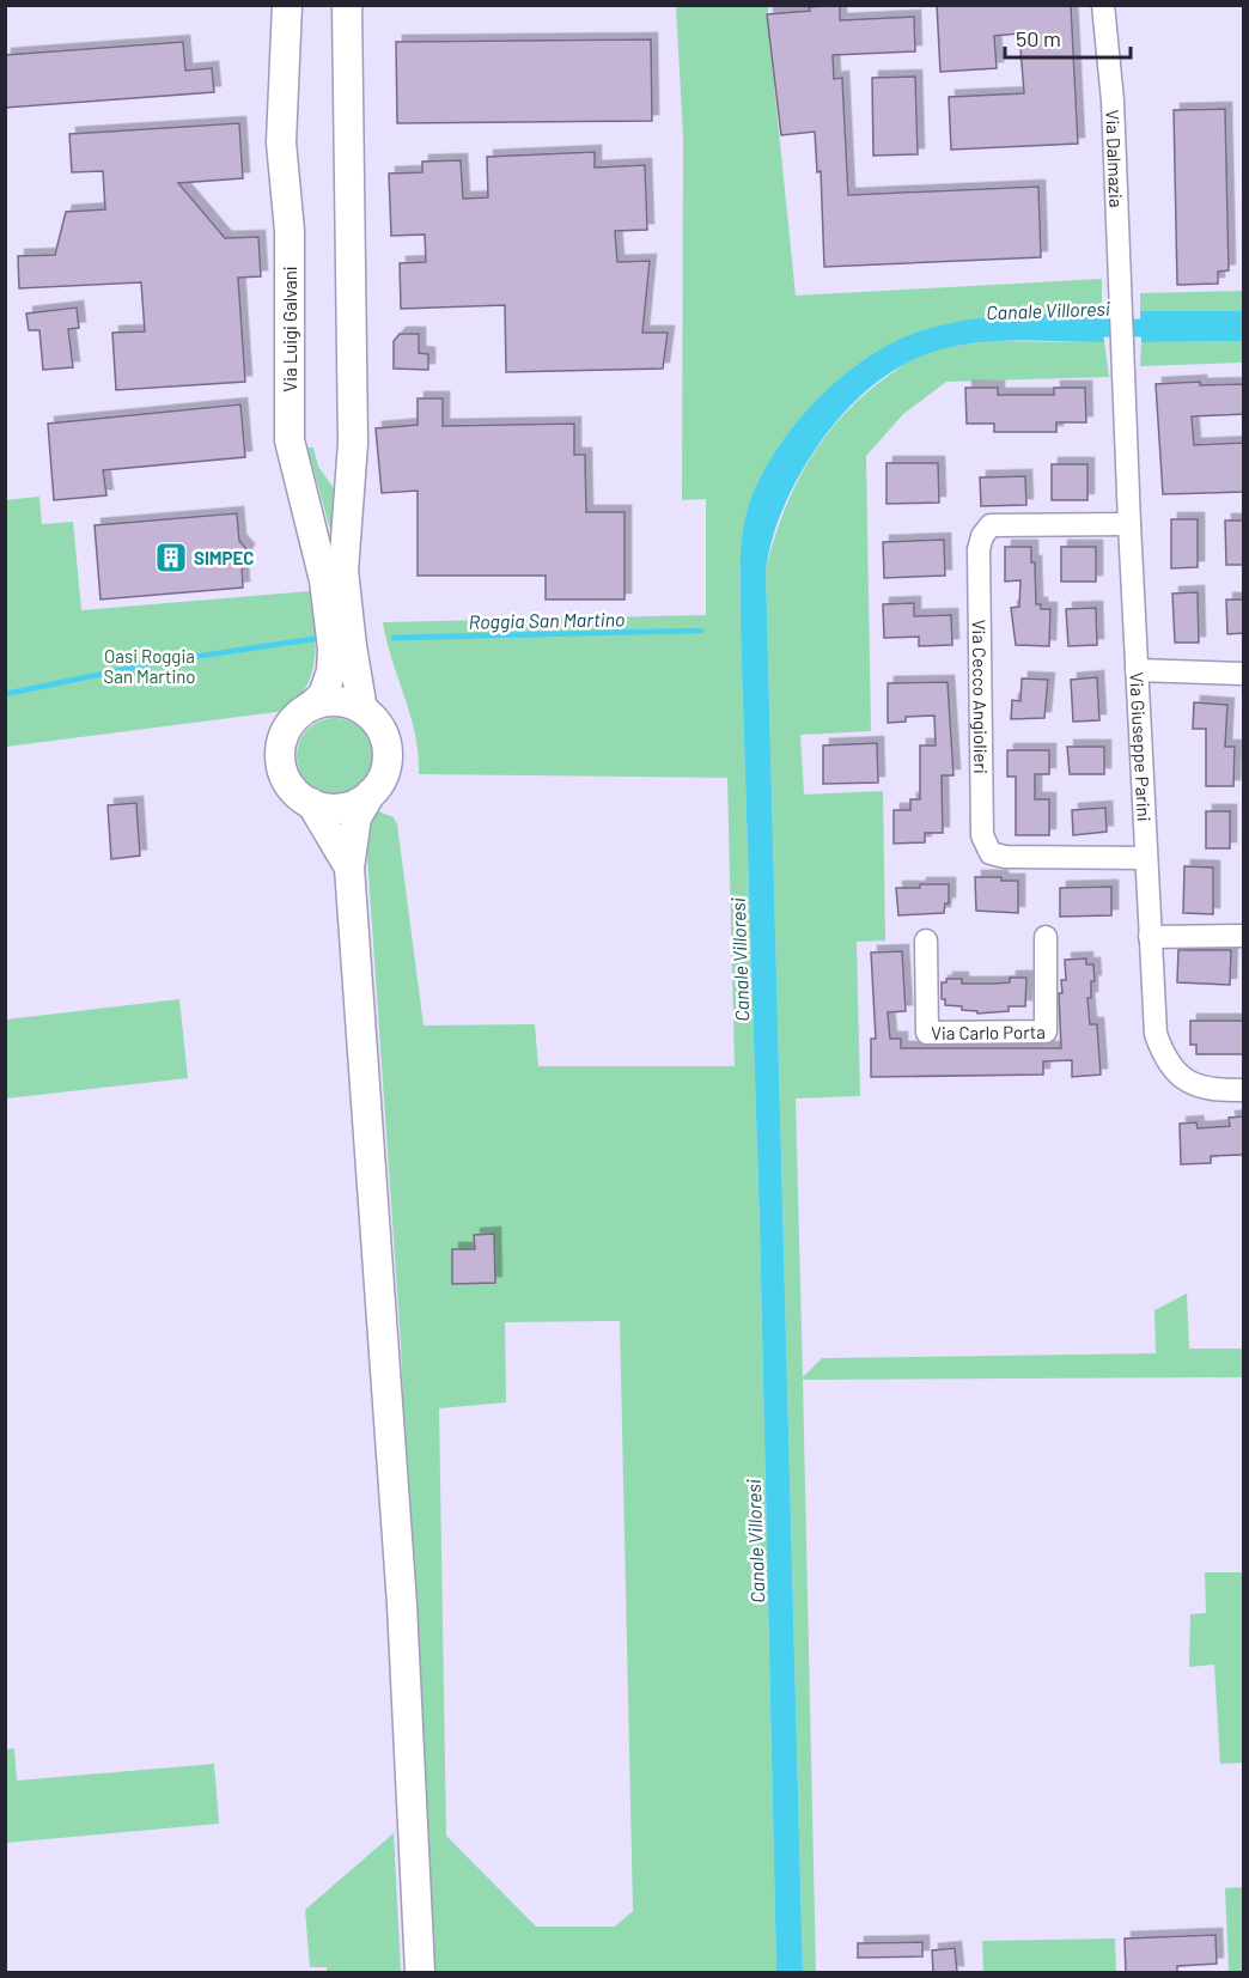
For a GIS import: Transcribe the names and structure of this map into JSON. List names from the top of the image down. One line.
{"streets":{"main road":["Via Luigi Galvani"],"street":["Via Dalmazia","Via Cecco Angiolieri","Via Giuseppe Parini","Via Carlo Porta"]},"crossings":[["Via Dalmazia","Via Giuseppe Parini"],["Via Cecco Angiolieri","Via Giuseppe Parini"]],"water":["Canale Villoresi","Roggia San Martino"],"parks":["Oasi Roggia San Martino"],"places":{"building":["SIMPEC"]},"scale_bar":"50 m"}
